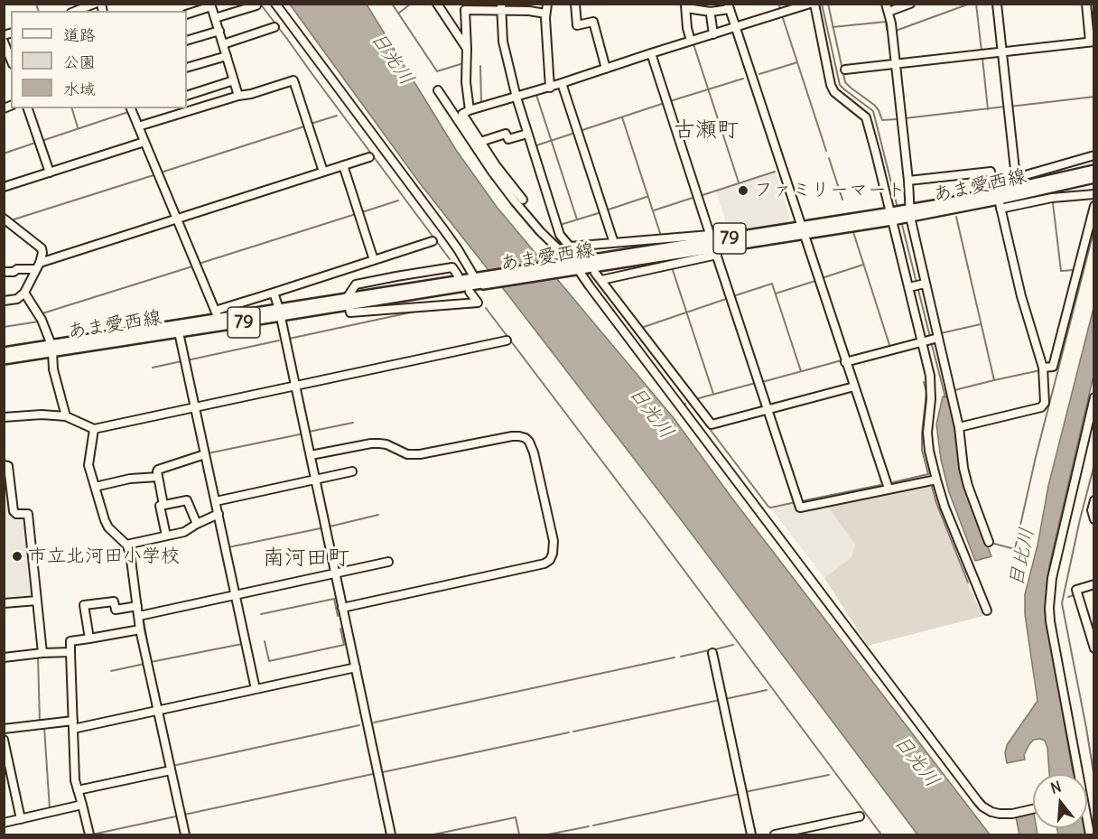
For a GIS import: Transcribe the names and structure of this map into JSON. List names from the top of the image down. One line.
{"streets":{"main road":["あま愛西線","79"]},"districts":["古瀬町","南河田町"],"water":["日光川","目比川"],"places":["ファミリーマート","市立北河田小学校"],"legend":["道路","公園","水域"],"north":"top"}
